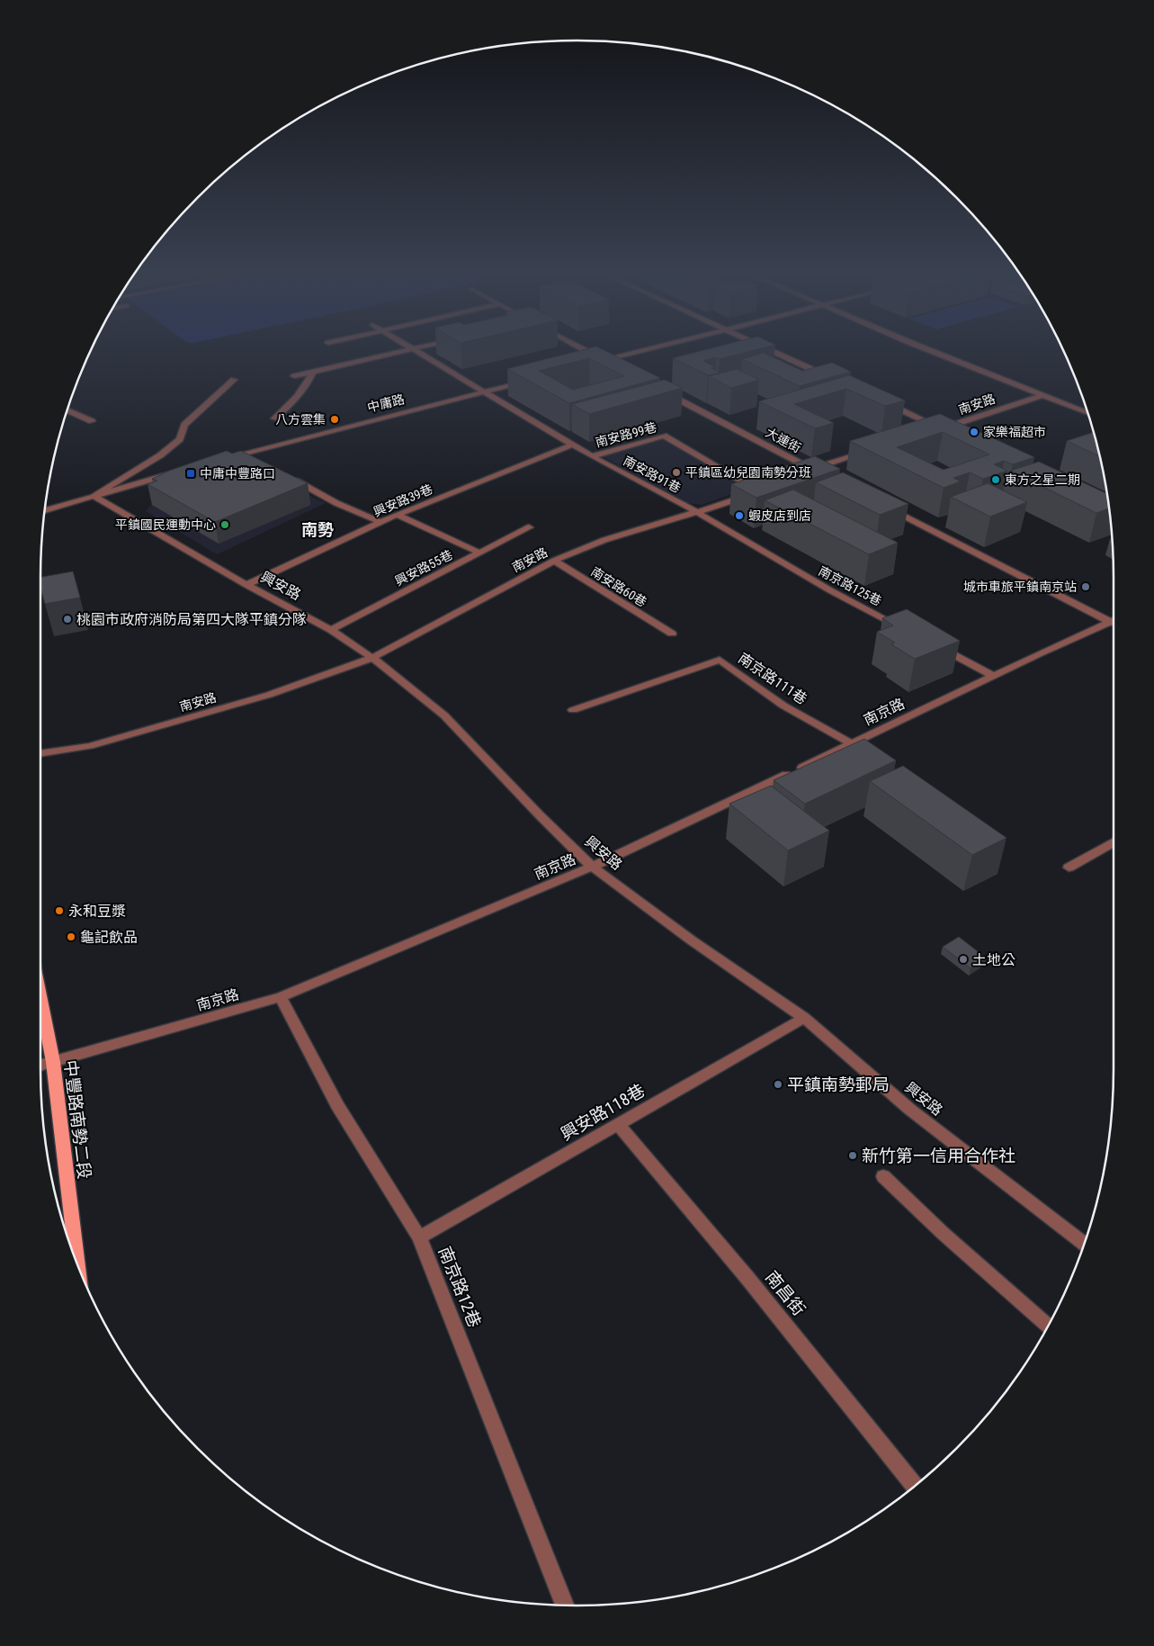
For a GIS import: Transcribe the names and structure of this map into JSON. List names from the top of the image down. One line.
{"streets":{"main road":["中豐路南勢二段"],"street":["中庸路","南安路","南安路99巷","大連街","南安路91巷","興安路39巷","興安路55巷","興安路","南京路125巷","南安路60巷","南京路111巷","南京路","興安路118巷","南京路12巷","南昌街"]},"crossings":[["中庸路","南安路91巷"],["南安路","南安路99巷"],["南安路","南安路91巷"],["南安路","興安路"],["南安路","南京路125巷"],["南安路","南安路60巷"],["南安路99巷","南安路91巷"],["南安路91巷","興安路39巷"],["南安路91巷","南京路125巷"],["興安路39巷","興安路"],["興安路55巷","興安路"],["興安路","南京路"],["興安路","興安路118巷"],["南京路111巷","南京路"],["南京路","中豐路南勢二段"],["南京路","南京路12巷"],["興安路118巷","南京路12巷"],["興安路118巷","南昌街"]],"districts":["南勢"],"places":{"other":["八方雲集","家樂福超市","平鎮區幼兒園南勢分班","東方之星二期","蝦皮店到店","平鎮國民運動中心","城市車旅平鎮南京站","桃園市政府消防局第四大隊平鎮分隊","永和豆漿","龜記飲品","土地公","平鎮南勢郵局","新竹第一信用合作社"],"transit":["中庸中豐路口"]}}
